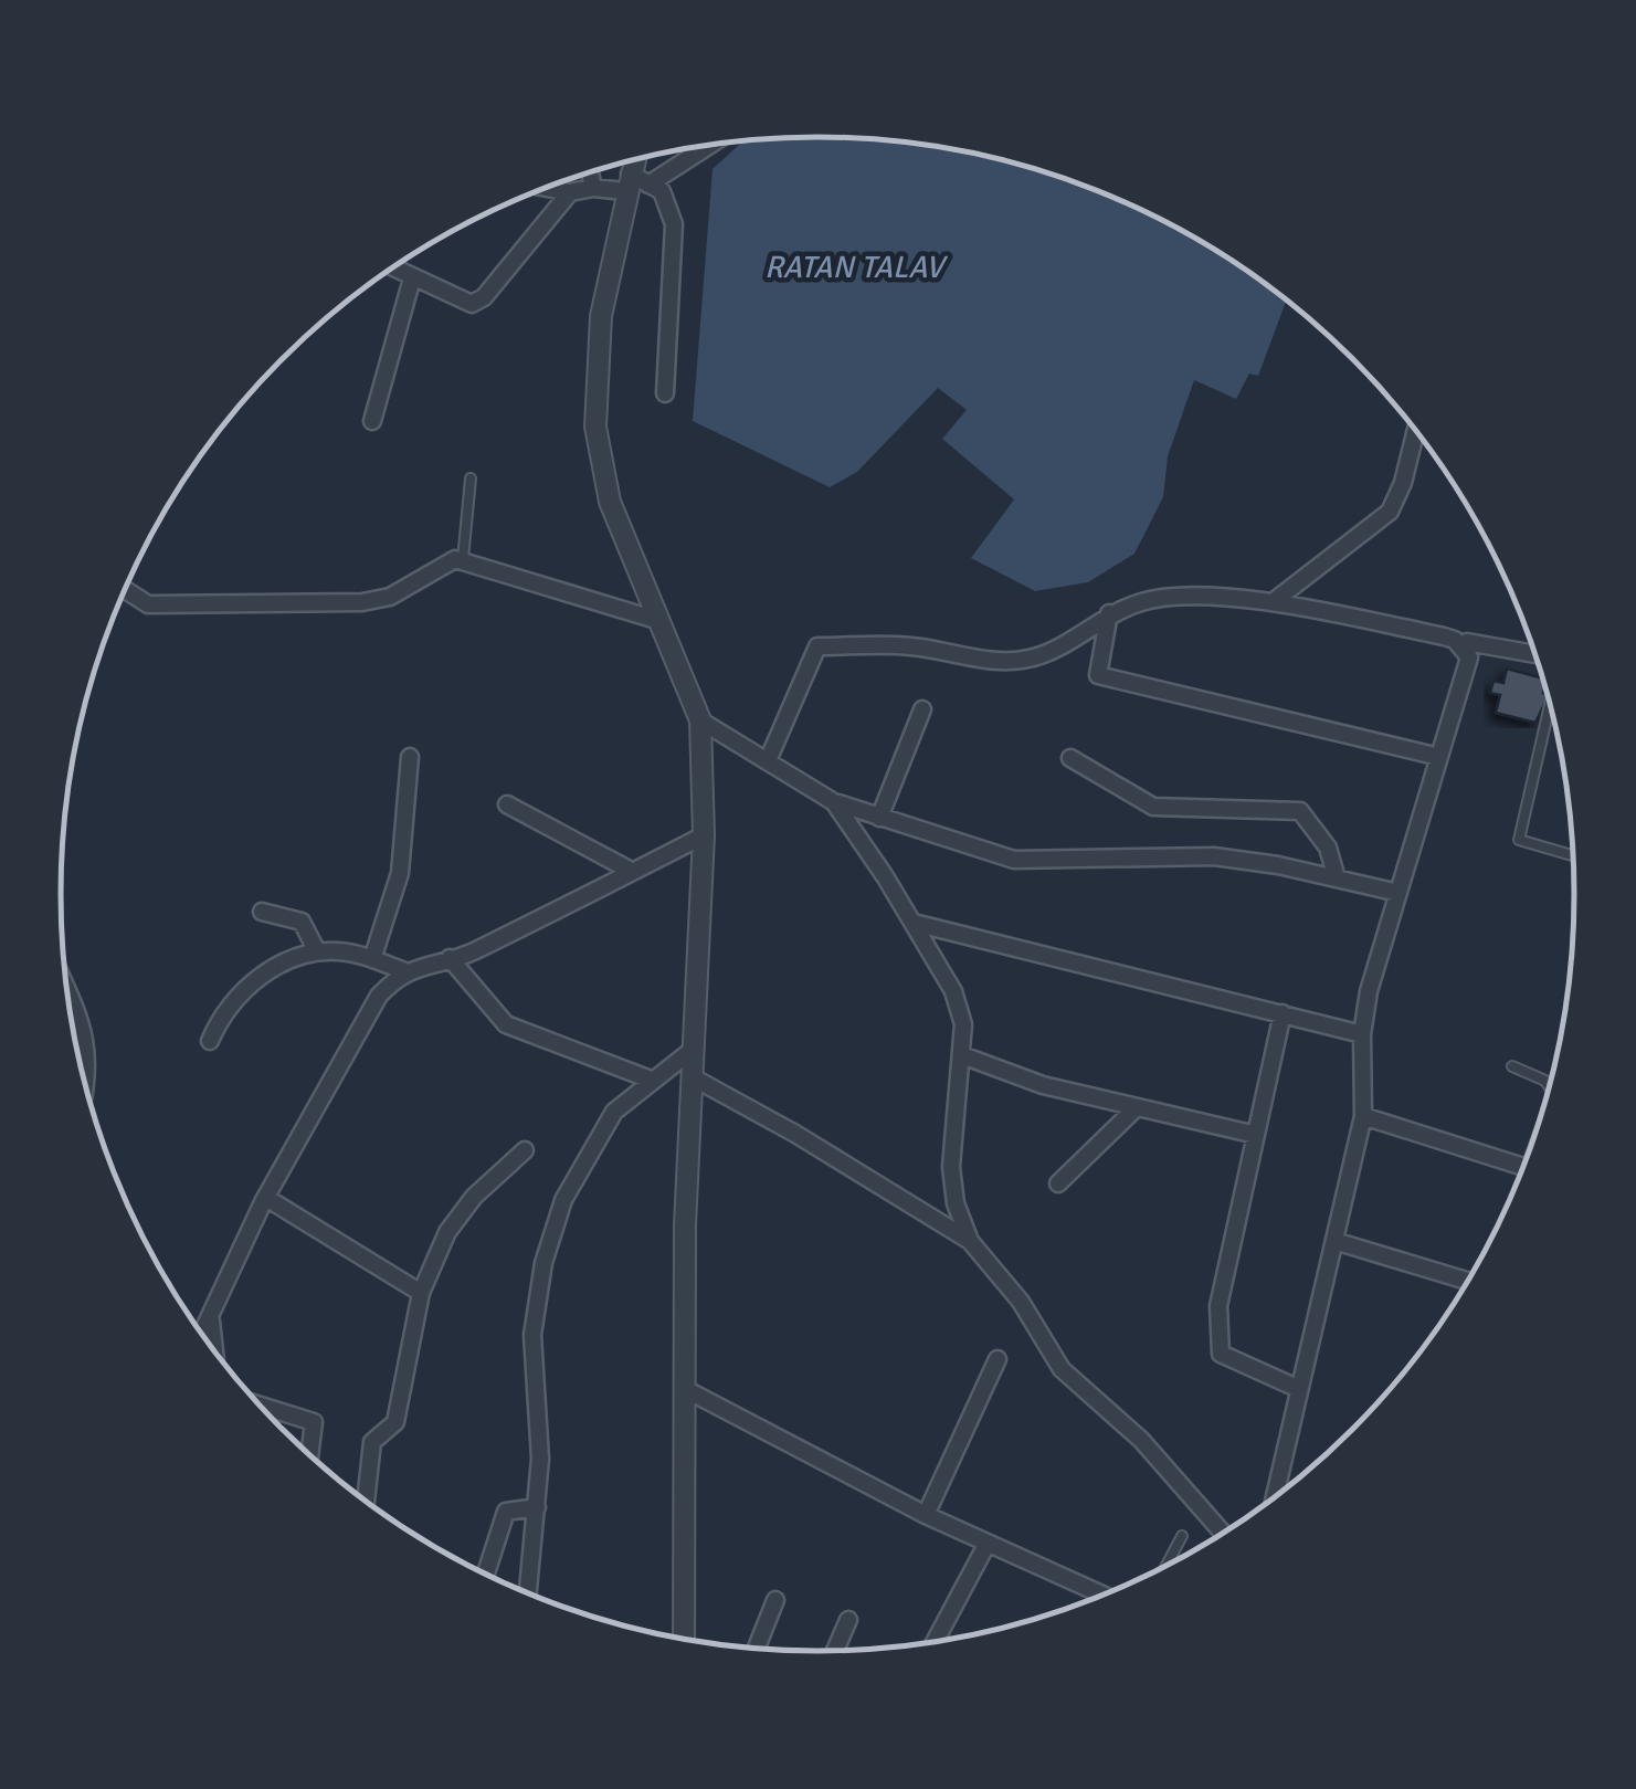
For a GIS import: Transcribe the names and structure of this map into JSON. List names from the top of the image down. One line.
{"water":["RATAN TALAV"]}
